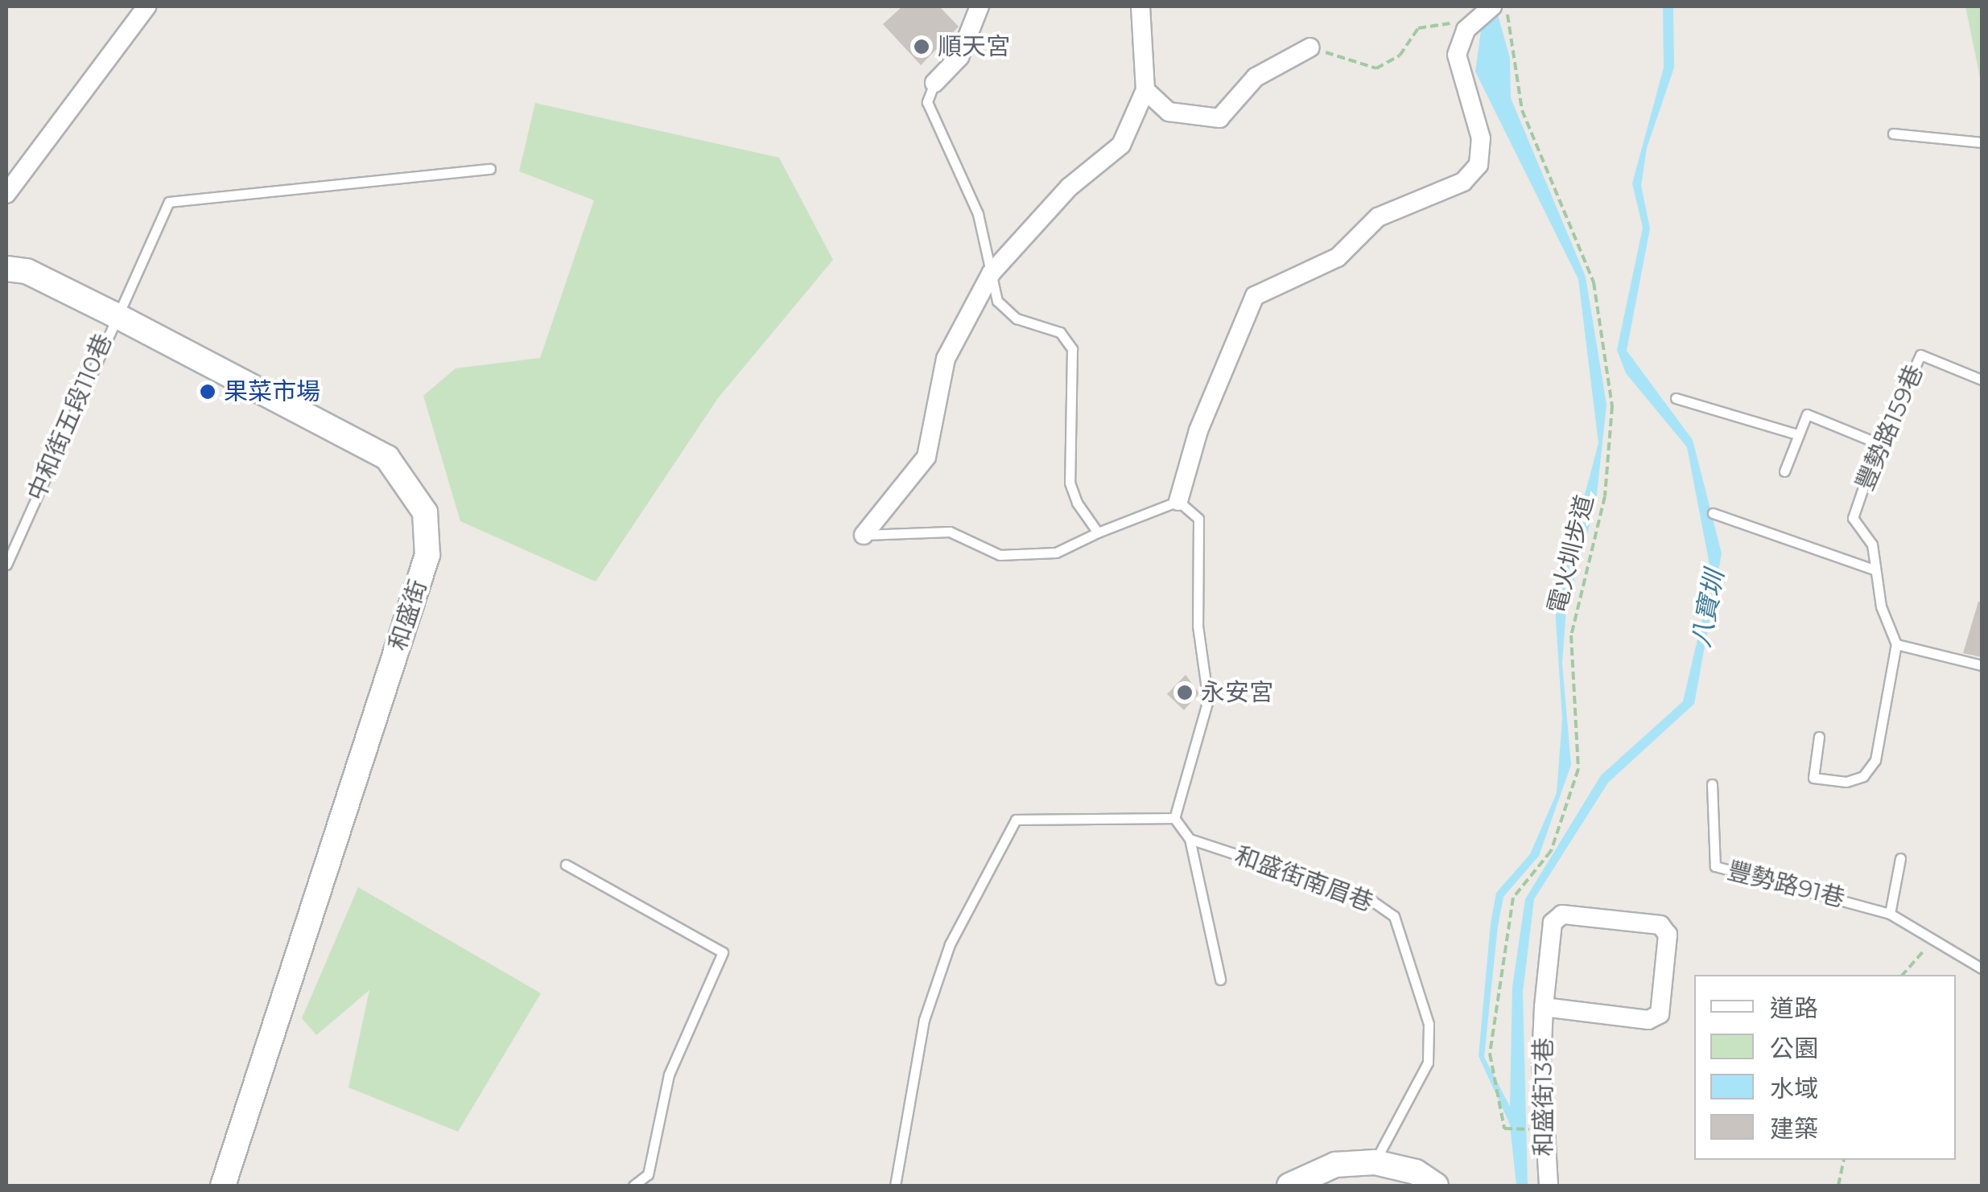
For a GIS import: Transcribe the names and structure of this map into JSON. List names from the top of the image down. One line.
{"streets":{"main road":["和盛街"],"street":["和盛街13巷"],"lane":["中和街五段110巷","豐勢路159巷","和盛街南眉巷","豐勢路91巷"],"path":["電火圳步道"]},"crossings":[["中和街五段110巷","和盛街"]],"water":["八寶圳"],"places":["順天宮","果菜市場","永安宮"],"legend":["道路","公園","水域","建築"]}
